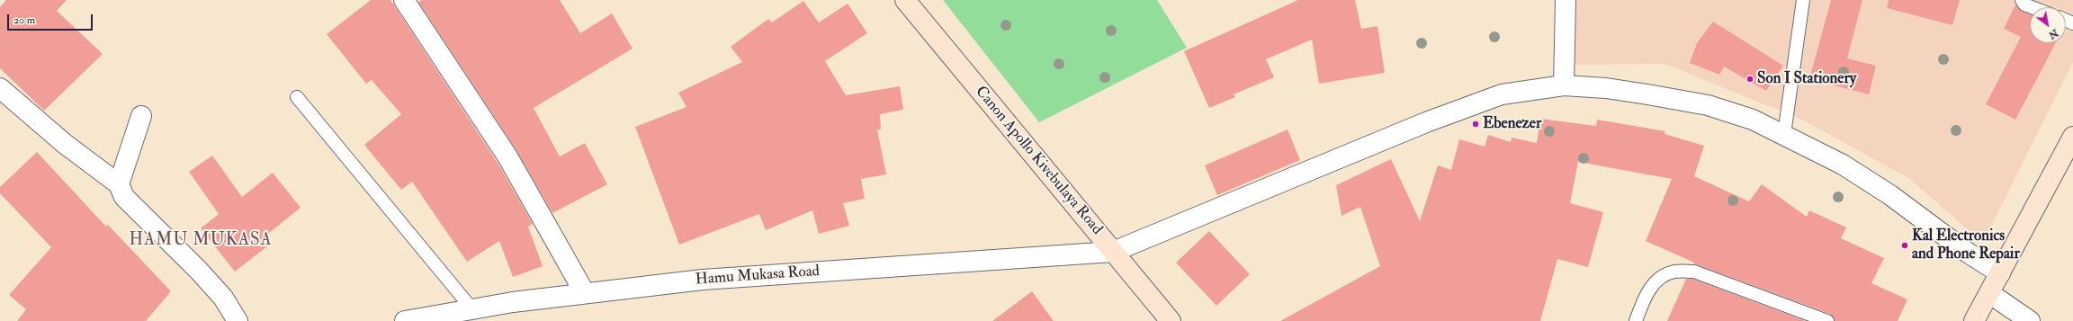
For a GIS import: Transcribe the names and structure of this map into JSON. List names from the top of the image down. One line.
{"streets":{"main road":["Canon Apollo Kivebulaya Road"],"street":["Hamu Mukasa Road"]},"crossings":[["Canon Apollo Kivebulaya Road","Hamu Mukasa Road"]],"districts":["HAMU MUKASA"],"places":["Son I Stationery","Ebenezer","Kal Electronics and Phone Repair"],"scale_bar":"20 m","north":"bottom right"}
